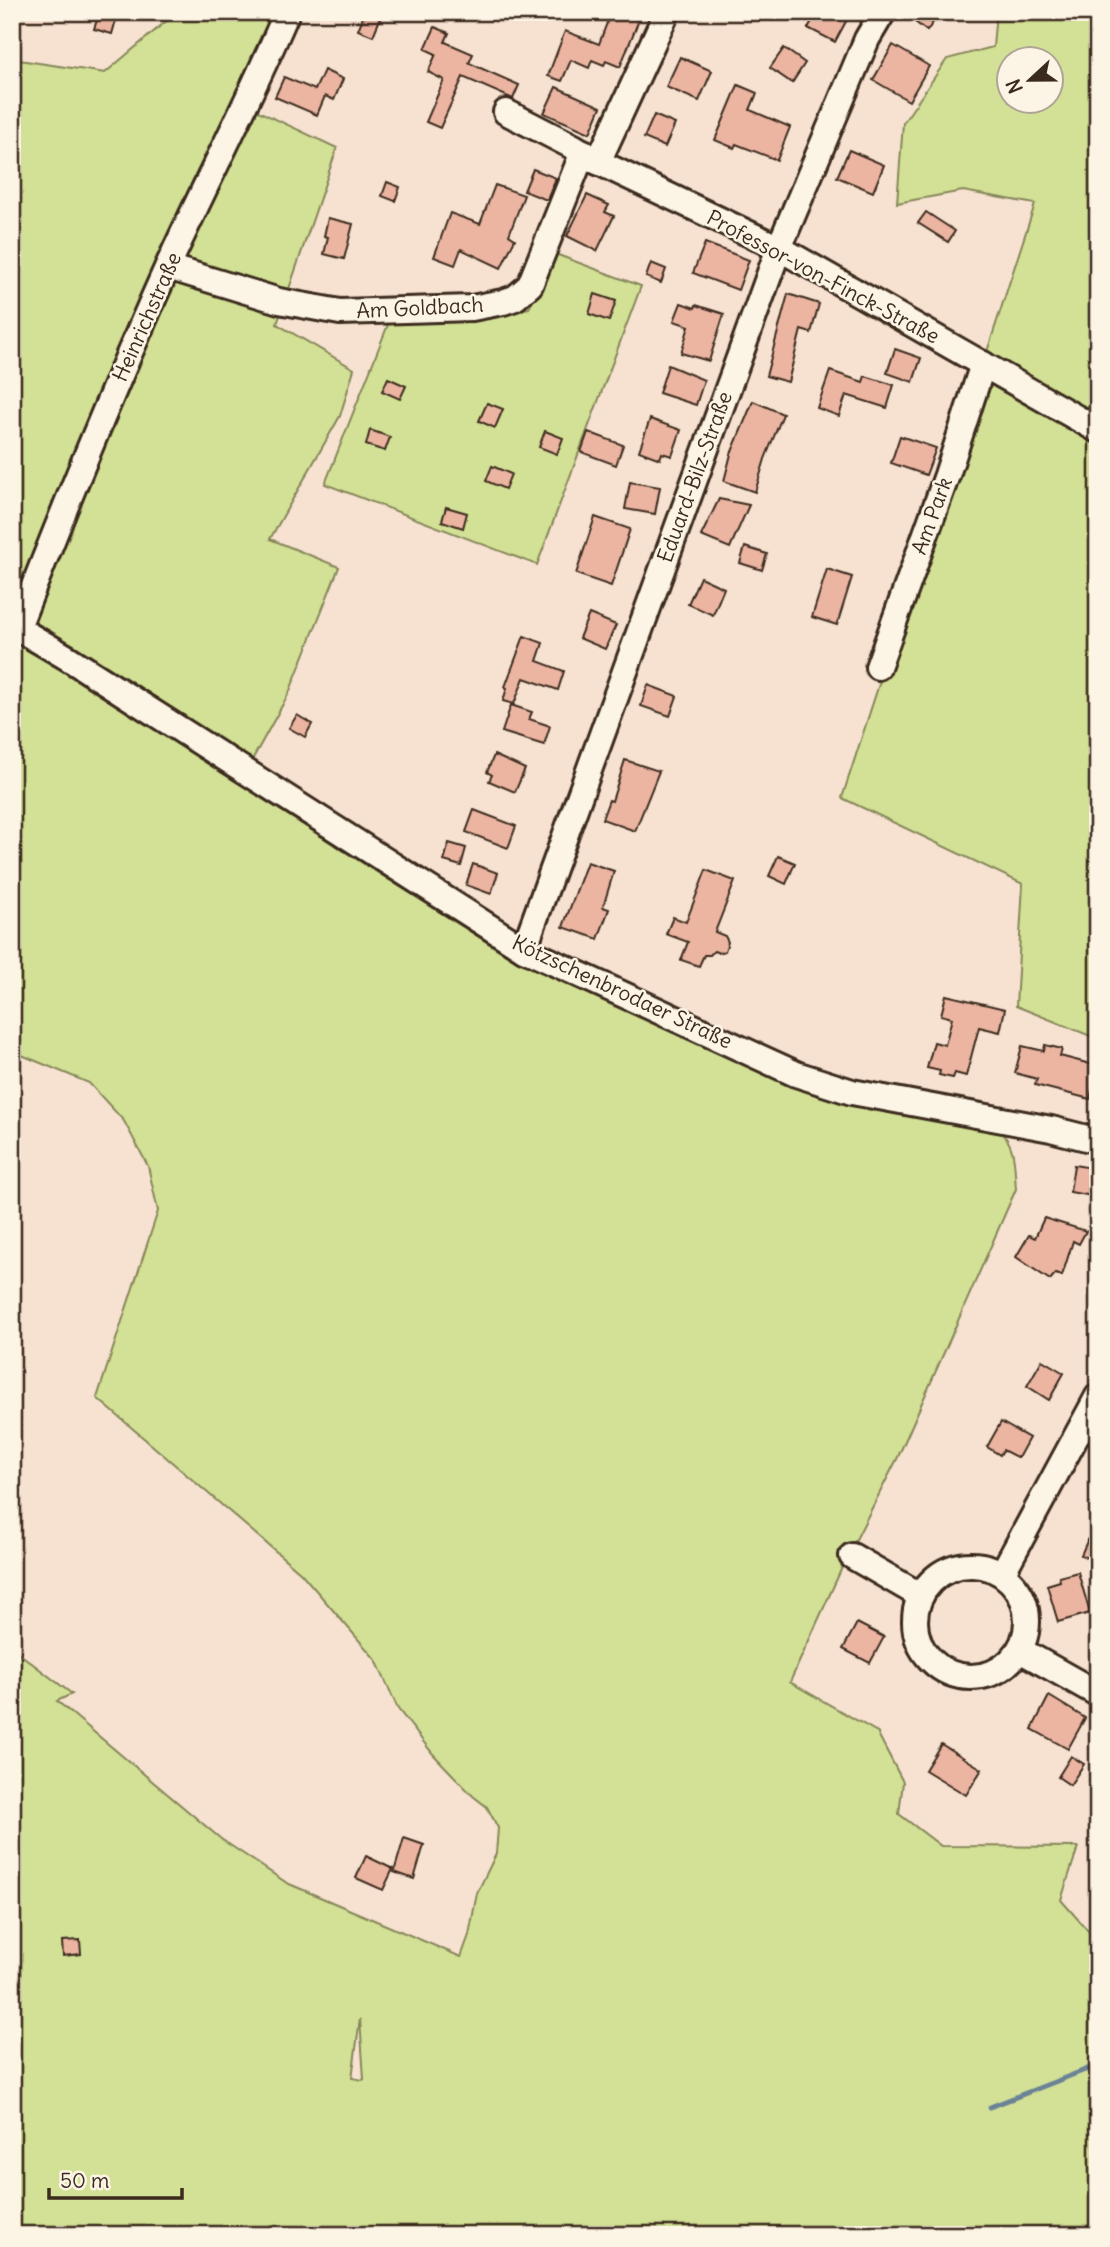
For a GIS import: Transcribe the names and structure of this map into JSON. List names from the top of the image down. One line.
{"streets":{"street":["Professor-von-Finck-Straße","Am Goldbach","Heinrichstraße","Eduard-Bilz-Straße","Am Park","Kötzschenbrodaer Straße"]},"crossings":[["Professor-von-Finck-Straße","Am Goldbach"],["Professor-von-Finck-Straße","Eduard-Bilz-Straße"],["Professor-von-Finck-Straße","Am Park"],["Am Goldbach","Heinrichstraße"],["Heinrichstraße","Kötzschenbrodaer Straße"],["Eduard-Bilz-Straße","Kötzschenbrodaer Straße"]],"scale_bar":"50 m","north":"left"}
